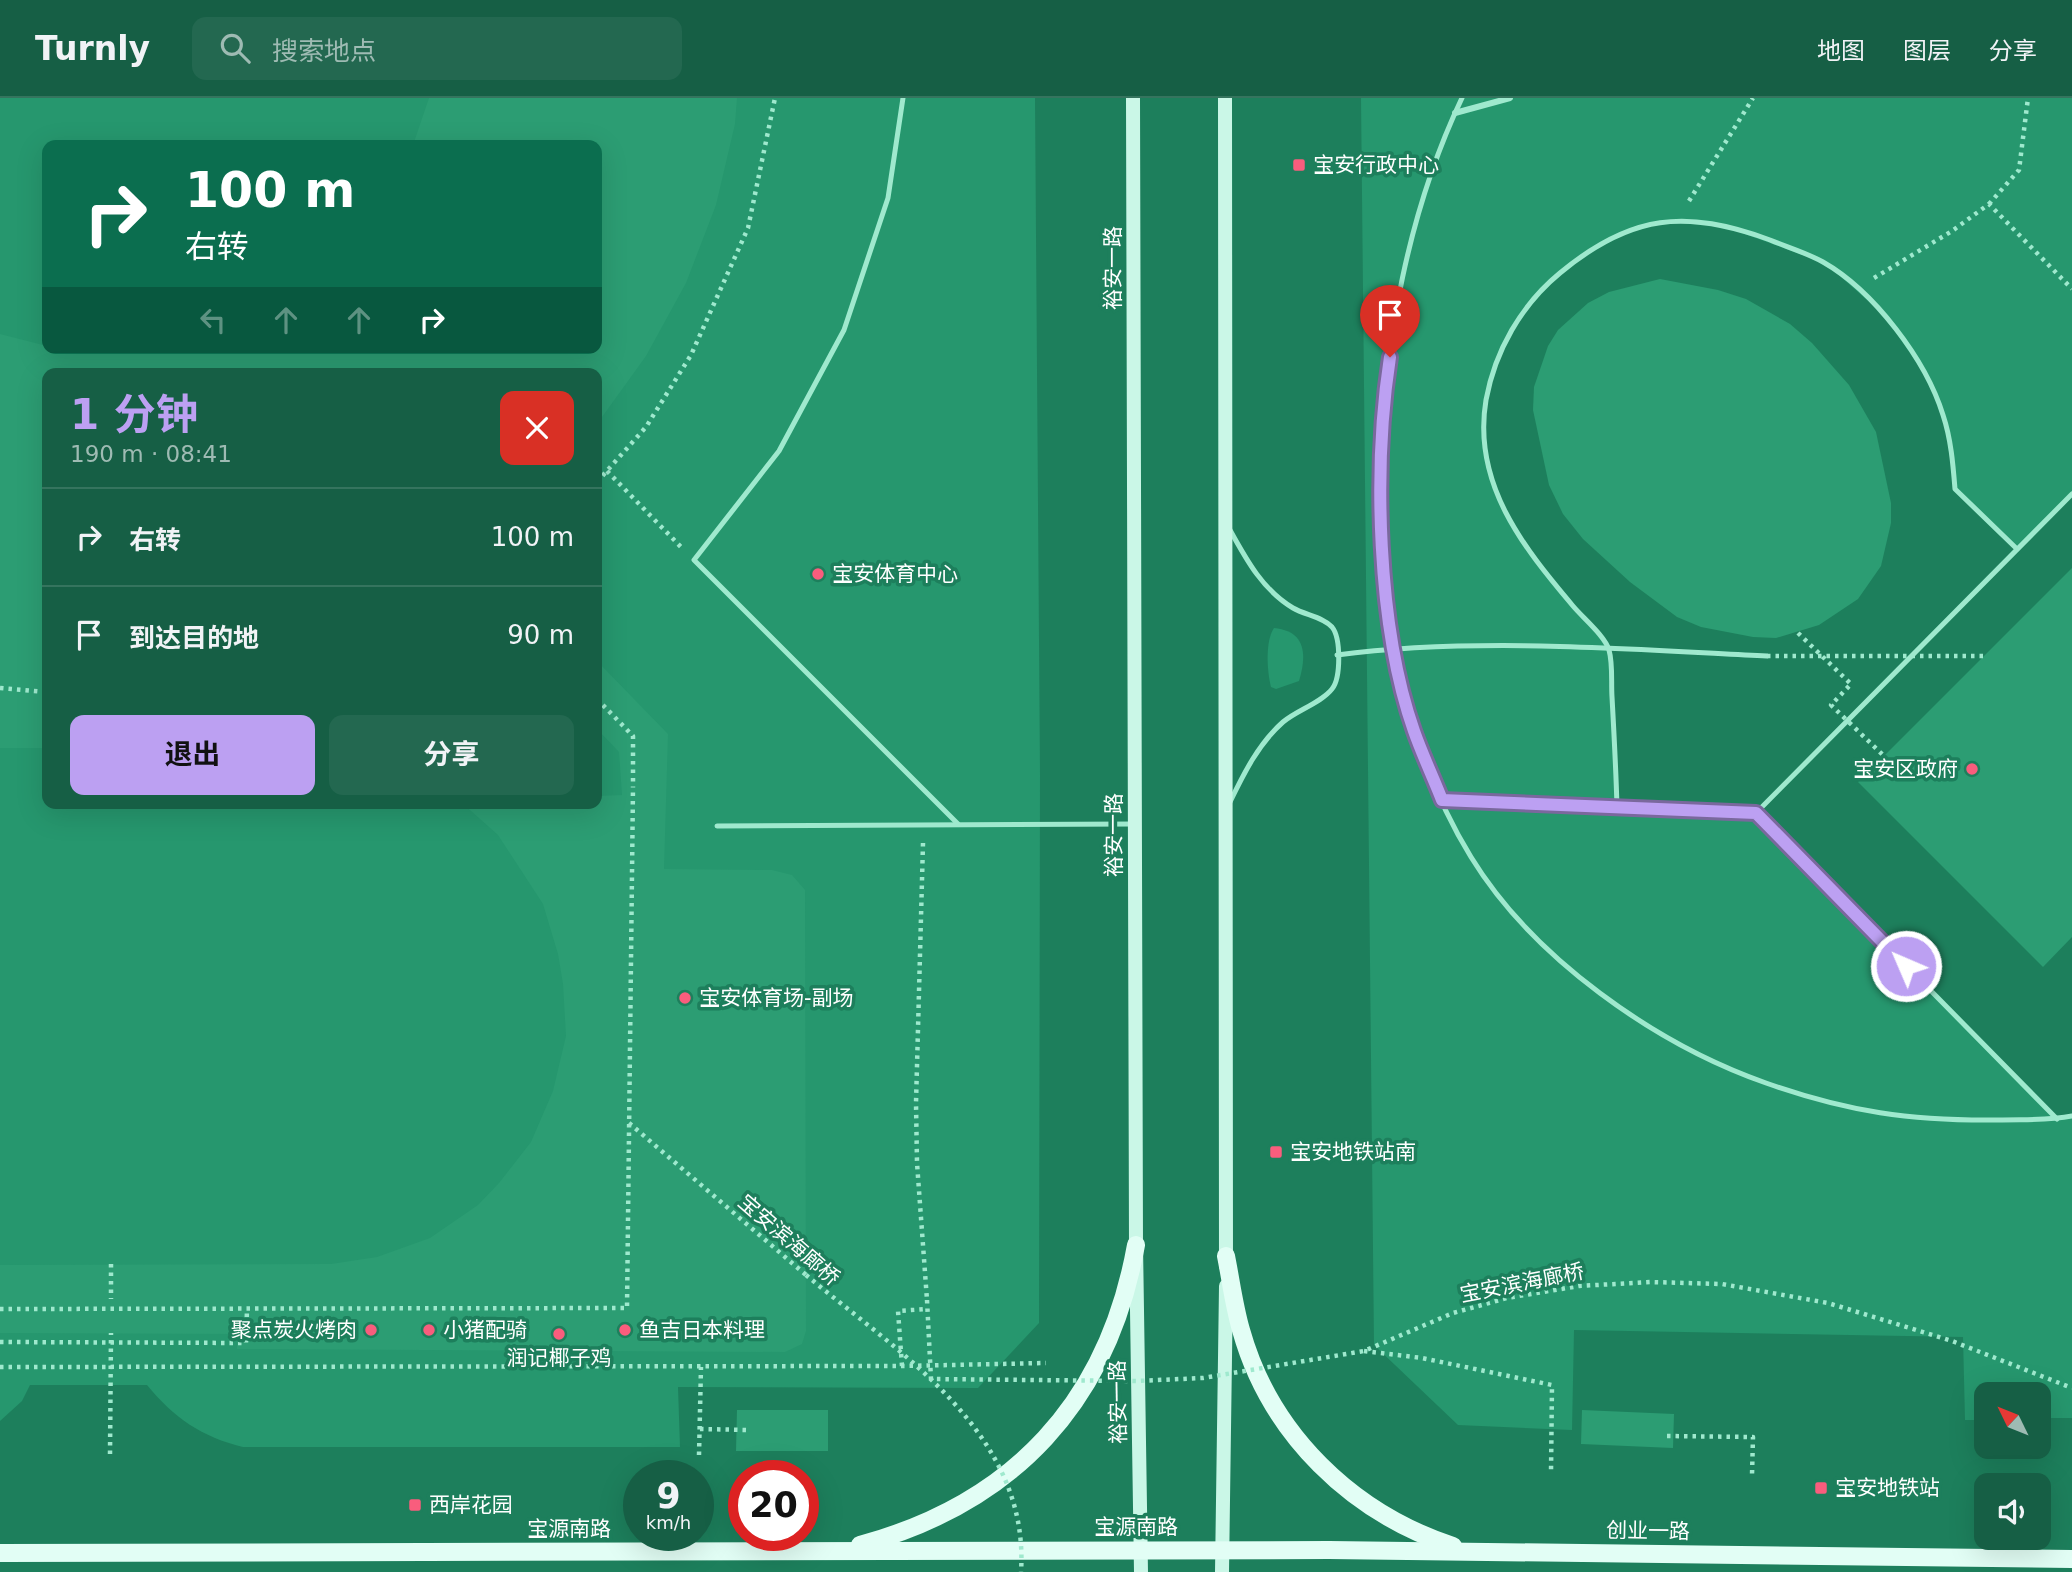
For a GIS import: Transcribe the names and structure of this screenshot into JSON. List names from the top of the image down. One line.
{"streets":{"main road":["裕安一路","宝源南路","创业一路"],"path":["宝安滨海廊桥"]},"crossings":[["裕安一路","宝源南路"],["宝源南路","创业一路"]],"places":{"transit":["宝安行政中心","宝安地铁站南","宝安地铁站","西岸花园"],"other":["宝安体育中心","宝安区政府","宝安体育场-副场","聚点炭火烤肉","小猪配骑","鱼吉日本料理","润记椰子鸡"]},"north":"top left","page":{"header":"Turnly","search":"搜索地点","nav":["地图","图层","分享"],"turn":["100 m","右转"],"heading":["1 分钟","190 m · 08:41"],"list":[{"name":"右转","value":"100 m"},{"name":"到达目的地","value":"90 m"}],"buttons":["退出","分享"],"speed":"9 km/h","limit":"20"}}
